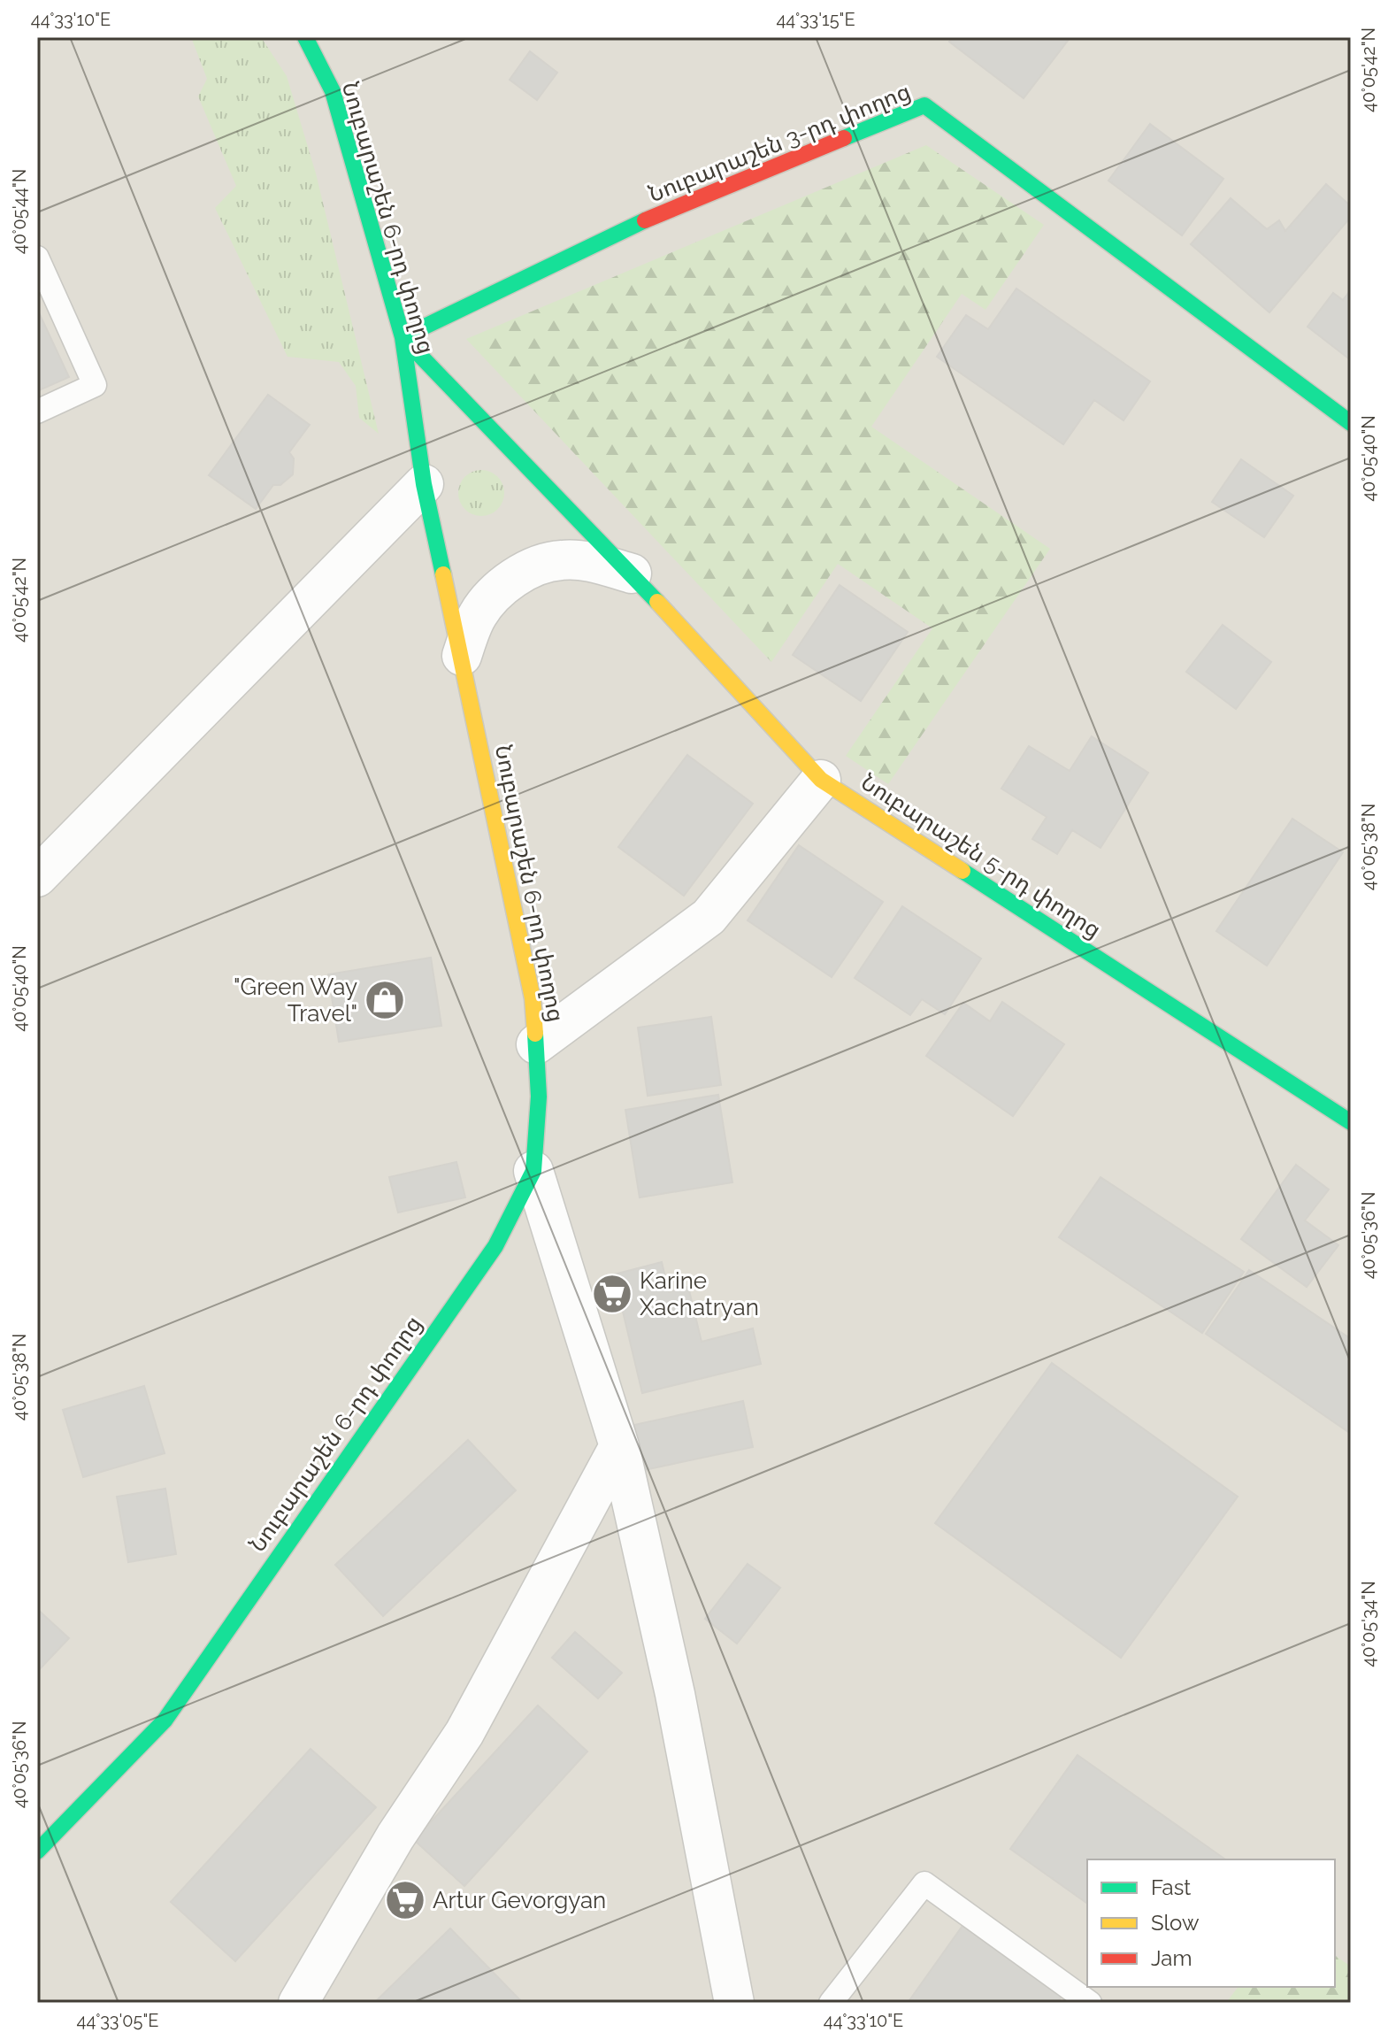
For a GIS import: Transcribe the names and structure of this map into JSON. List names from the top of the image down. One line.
{"streets":{"street":["Նուբարաշեն 3-րդ փողոց","Նուբարաշեն 6-րդ փողոց","Նուբարաշեն 5-րդ փողոց"]},"crossings":[["Նուբարաշեն 3-րդ փողոց","Նուբարաշեն 6-րդ փողոց"],["Նուբարաշեն 3-րդ փողոց","Նուբարաշեն 5-րդ փողոց"],["Նուբարաշեն 6-րդ փողոց","Նուբարաշեն 5-րդ փողոց"]],"places":{"shop":["\"Green Way Travel\""],"supermarket":["Karine Xachatryan","Artur Gevorgyan"]},"legend":["Fast","Slow","Jam"],"coordinates":["44°33'10\"E","44°33'15\"E","40°05'42\"N","40°05'44\"N","40°05'40\"N","40°05'38\"N","40°05'36\"N","40°05'34\"N","44°33'05\"E"]}
